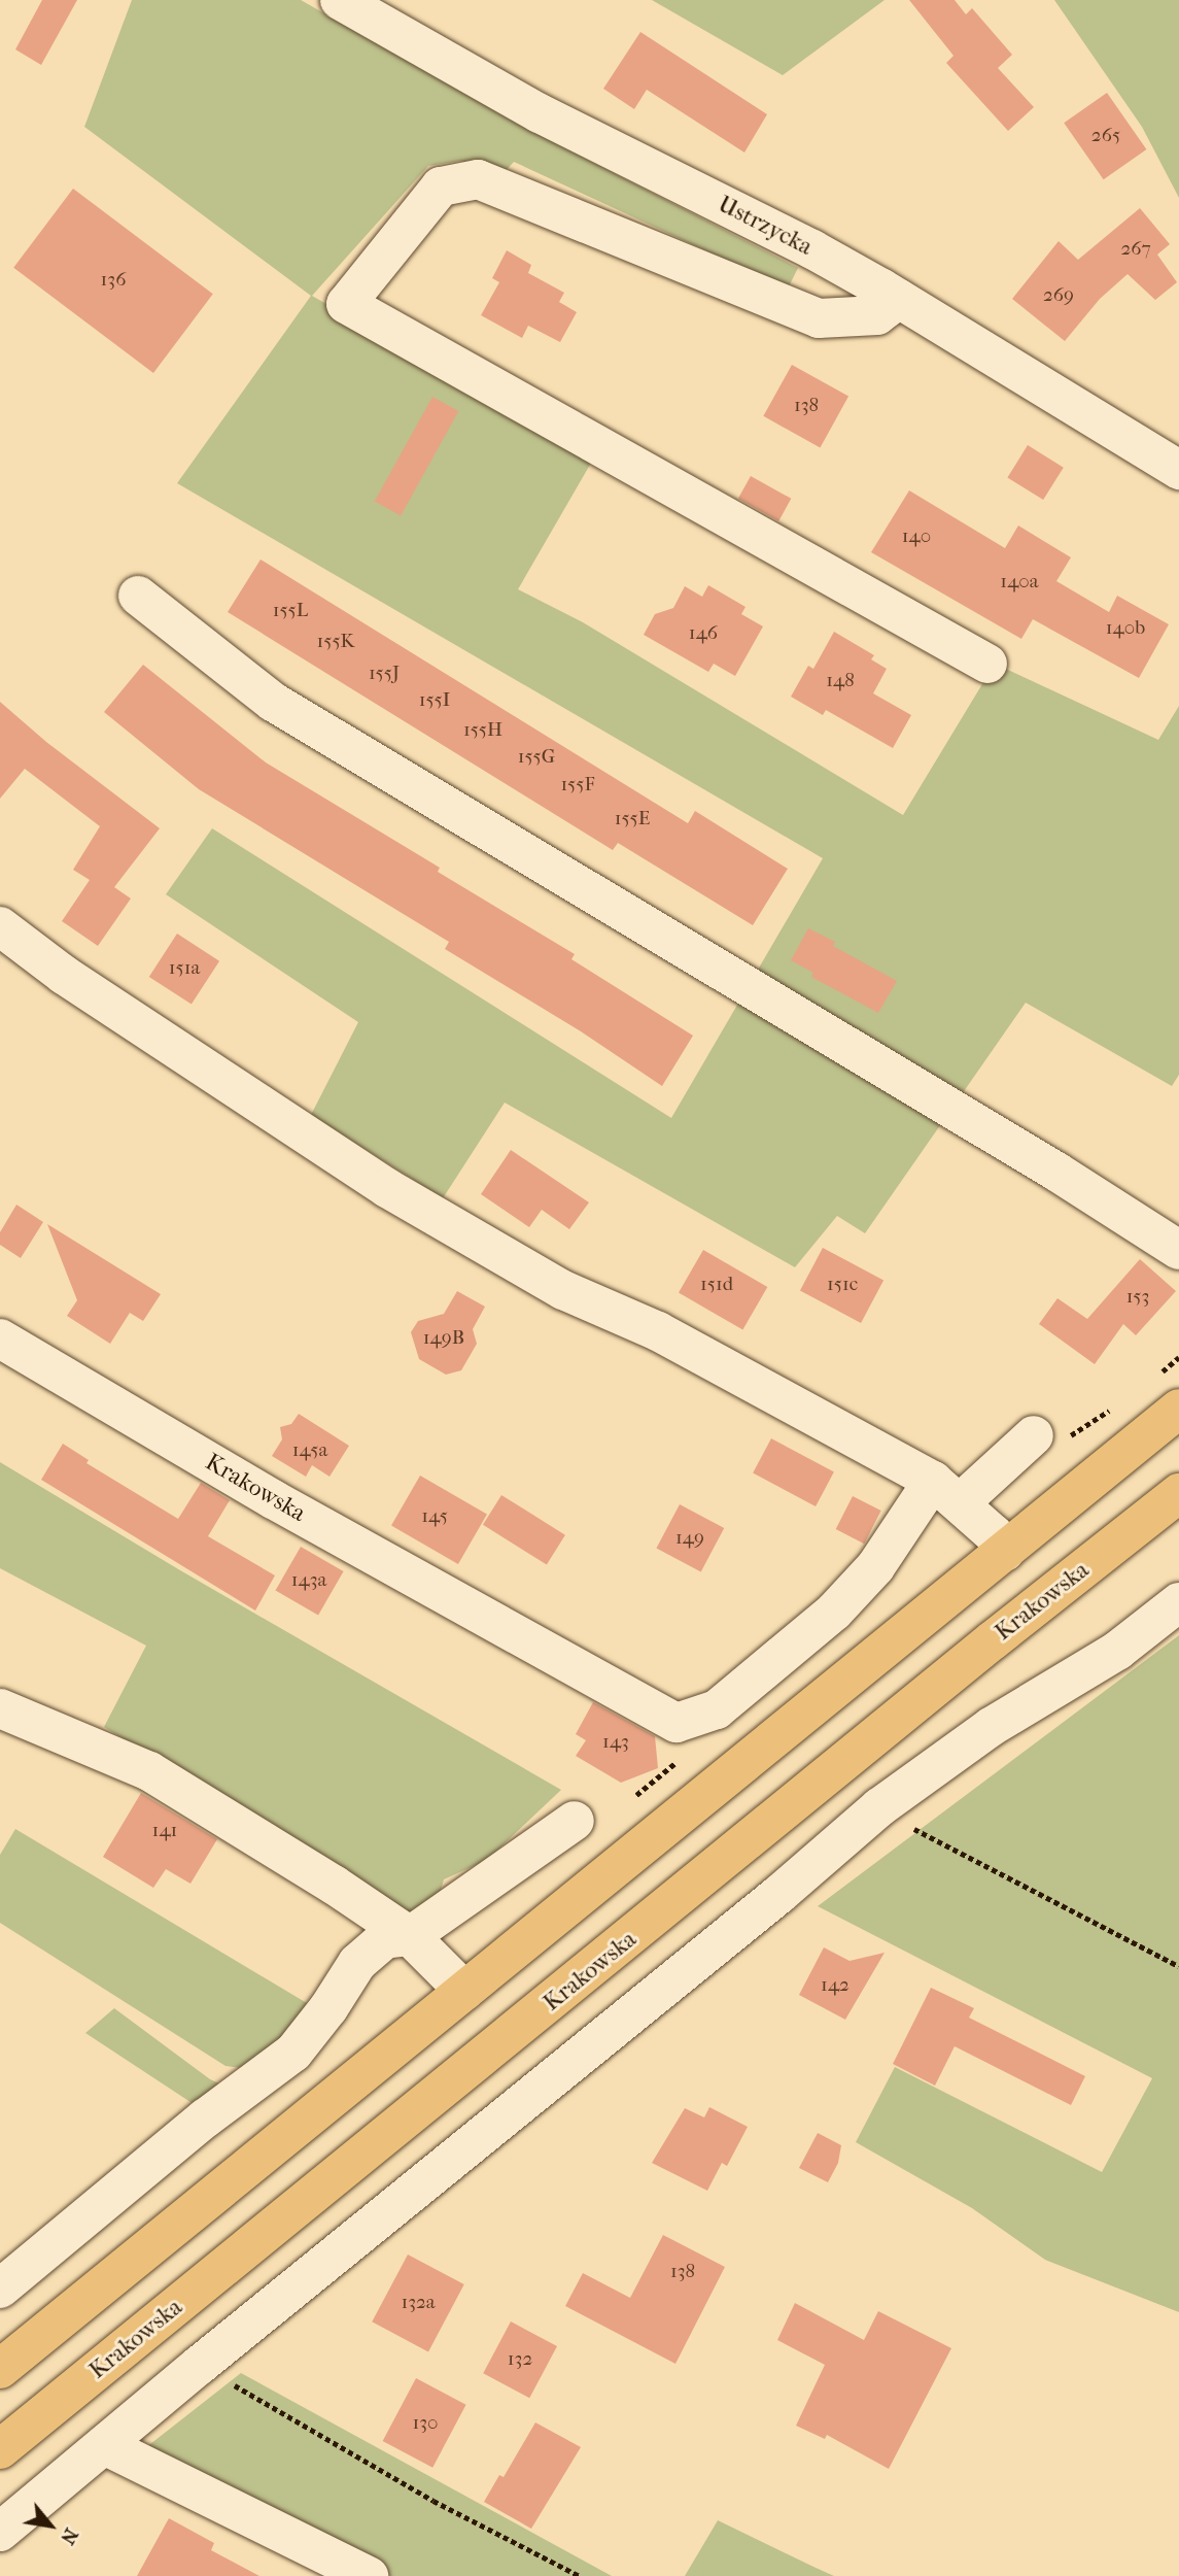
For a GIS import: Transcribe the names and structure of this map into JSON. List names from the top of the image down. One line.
{"streets":{"main road":["Krakowska"],"street":["Ustrzycka"]},"house_numbers":["265","267","136","269","138","140","140a","155L","140b","146","155K","155J","148","155I","155H","155G","155F","155E","151a","151d","151c","153","149B","145a","145","149","143a","143","141","142","138","132a","132","130"],"north":"bottom right"}
